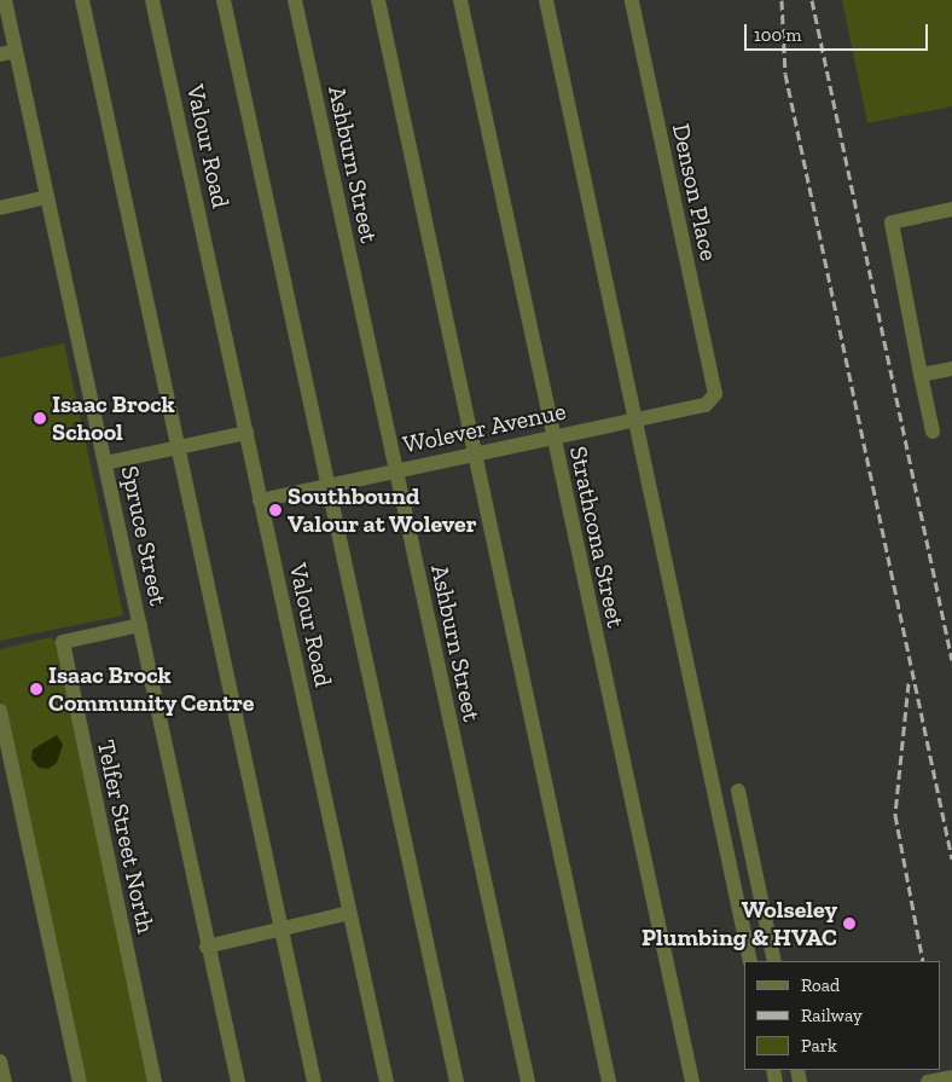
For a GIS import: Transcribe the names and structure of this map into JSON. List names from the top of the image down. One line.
{"streets":{"street":["Valour Road","Ashburn Street","Denson Place","Wolever Avenue","Spruce Street","Strathcona Street","Telfer Street North"]},"crossings":[["Valour Road","Wolever Avenue"],["Ashburn Street","Wolever Avenue"],["Denson Place","Wolever Avenue"],["Wolever Avenue","Strathcona Street"],["Spruce Street","Telfer Street North"]],"places":["Isaac Brock School","Southbound Valour at Wolever","Isaac Brock Community Centre","Wolseley Plumbing & HVAC"],"legend":["Road","Railway","Park"],"scale_bar":"100 m"}
